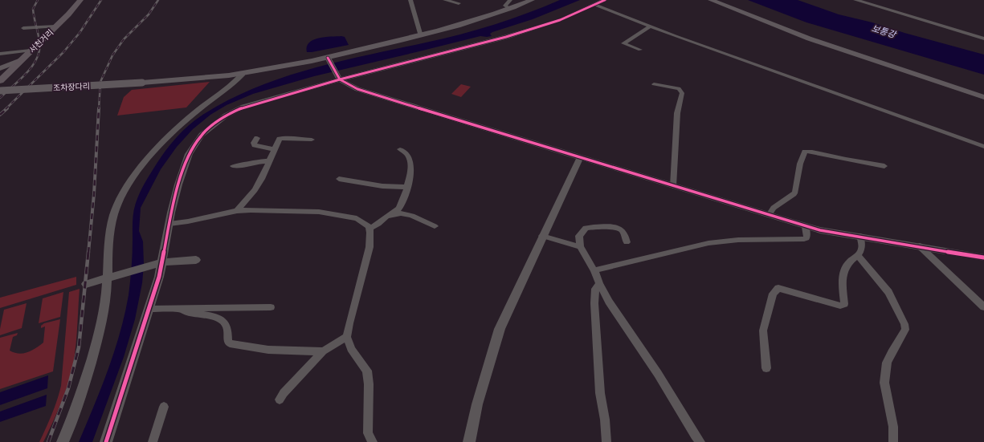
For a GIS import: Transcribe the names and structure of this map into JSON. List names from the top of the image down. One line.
{"streets":{"main road":["서천거리","조차장다리"]},"water":["보통강"]}
